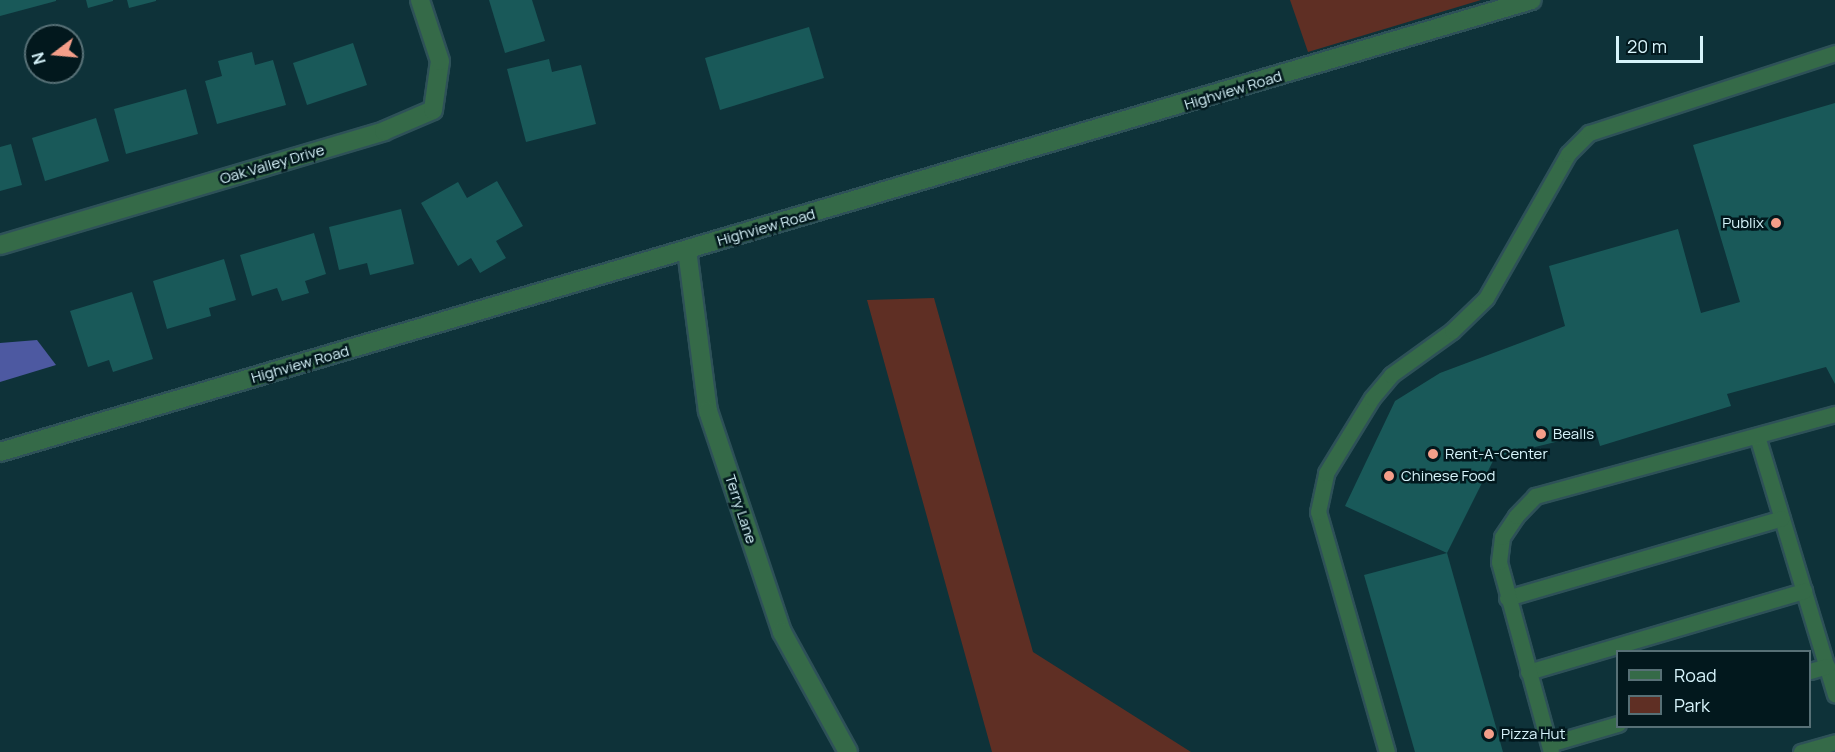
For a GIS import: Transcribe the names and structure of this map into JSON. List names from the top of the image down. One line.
{"streets":{"street":["Highview Road","Oak Valley Drive","Terry Lane"]},"crossings":[["Highview Road","Terry Lane"]],"places":["Publix","Bealls","Rent-A-Center","Chinese Food","Pizza Hut"],"legend":["Road","Park"],"scale_bar":"20 m","north":"left"}
